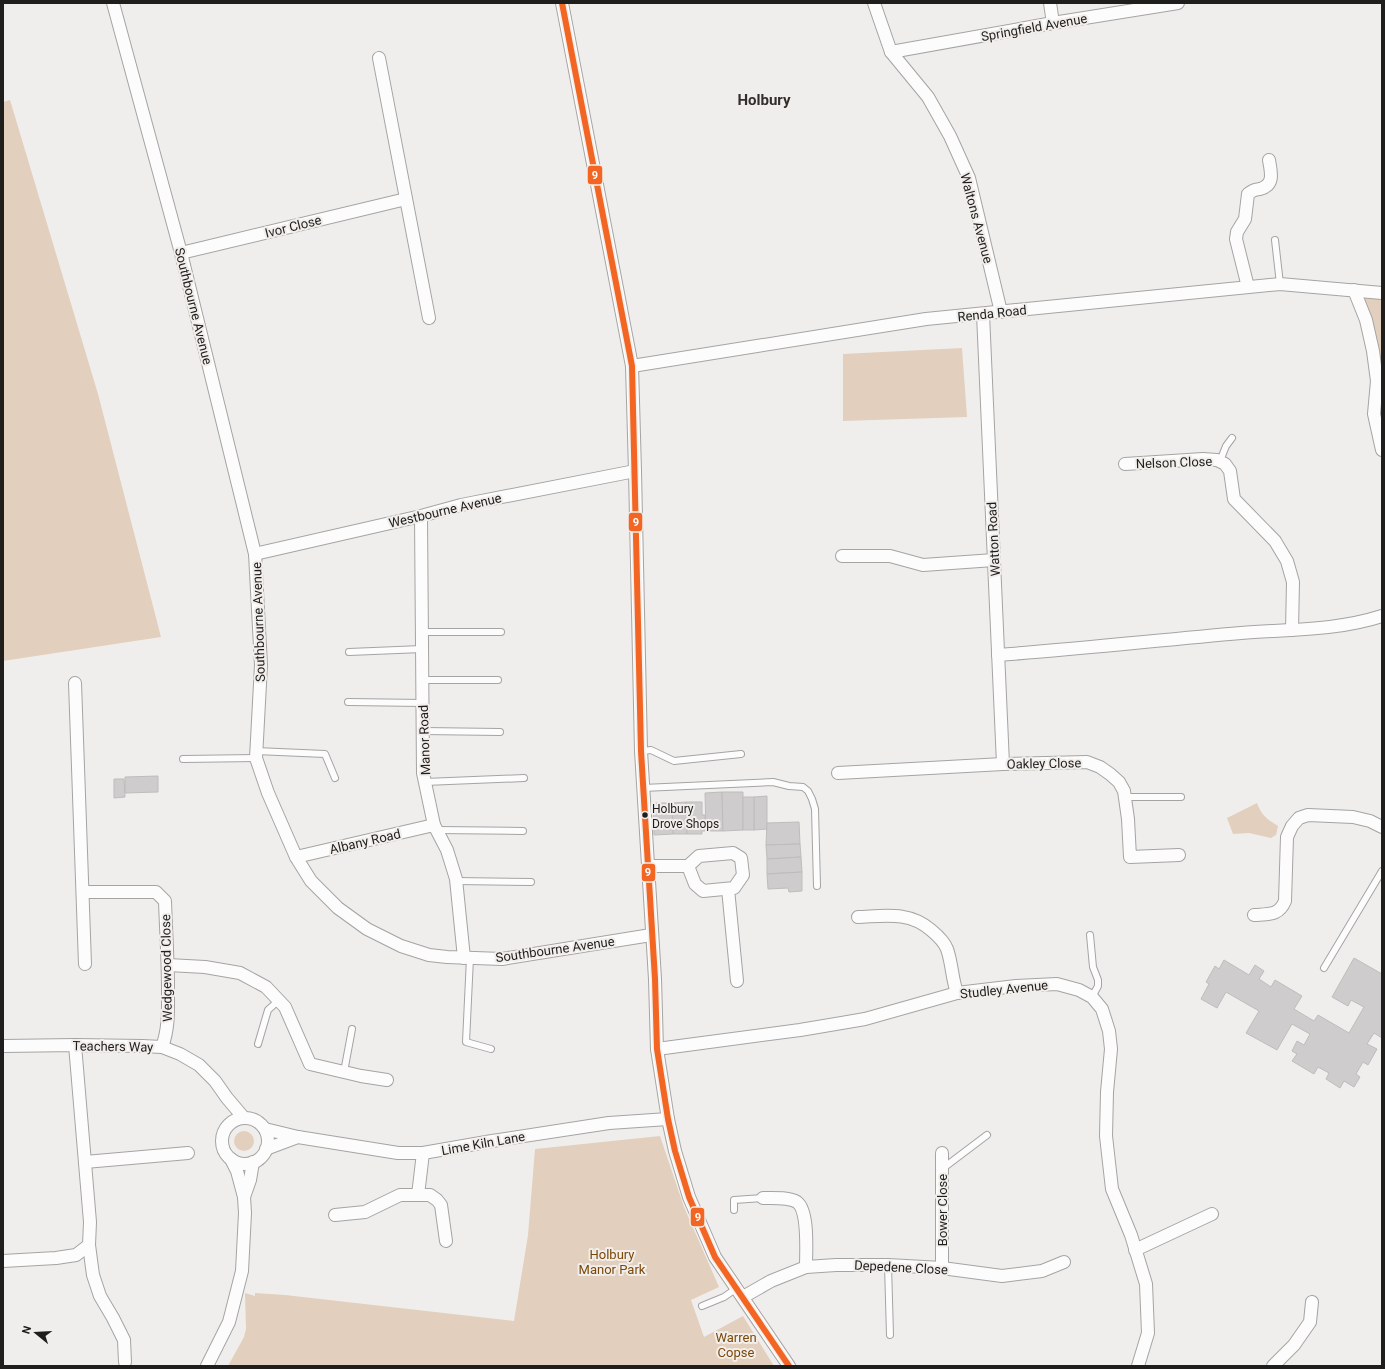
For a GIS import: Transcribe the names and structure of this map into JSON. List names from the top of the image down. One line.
{"streets":{"street":["Springfield Avenue","Waltons Avenue","Ivor Close","Southbourne Avenue","Renda Road","Nelson Close","Westbourne Avenue","Watton Road","Manor Road","Oakley Close","Albany Road","Wedgewood Close","Studley Avenue","Teachers Way","Lime Kiln Lane","Bower Close","Depedene Close"]},"crossings":[["Springfield Avenue","Waltons Avenue"],["Waltons Avenue","Renda Road"],["Ivor Close","Southbourne Avenue"],["Southbourne Avenue","Westbourne Avenue"],["Southbourne Avenue","Manor Road"],["Southbourne Avenue","Albany Road"],["Renda Road","Watton Road"],["Westbourne Avenue","Manor Road"],["Watton Road","Oakley Close"],["Manor Road","Albany Road"],["Wedgewood Close","Teachers Way"],["Teachers Way","Lime Kiln Lane"],["Bower Close","Depedene Close"]],"districts":["Holbury"],"parks":["Holbury Manor Park","Warren Copse"],"places":["Holbury Drove Shops"],"lines":["transit line 9"],"north":"left"}
